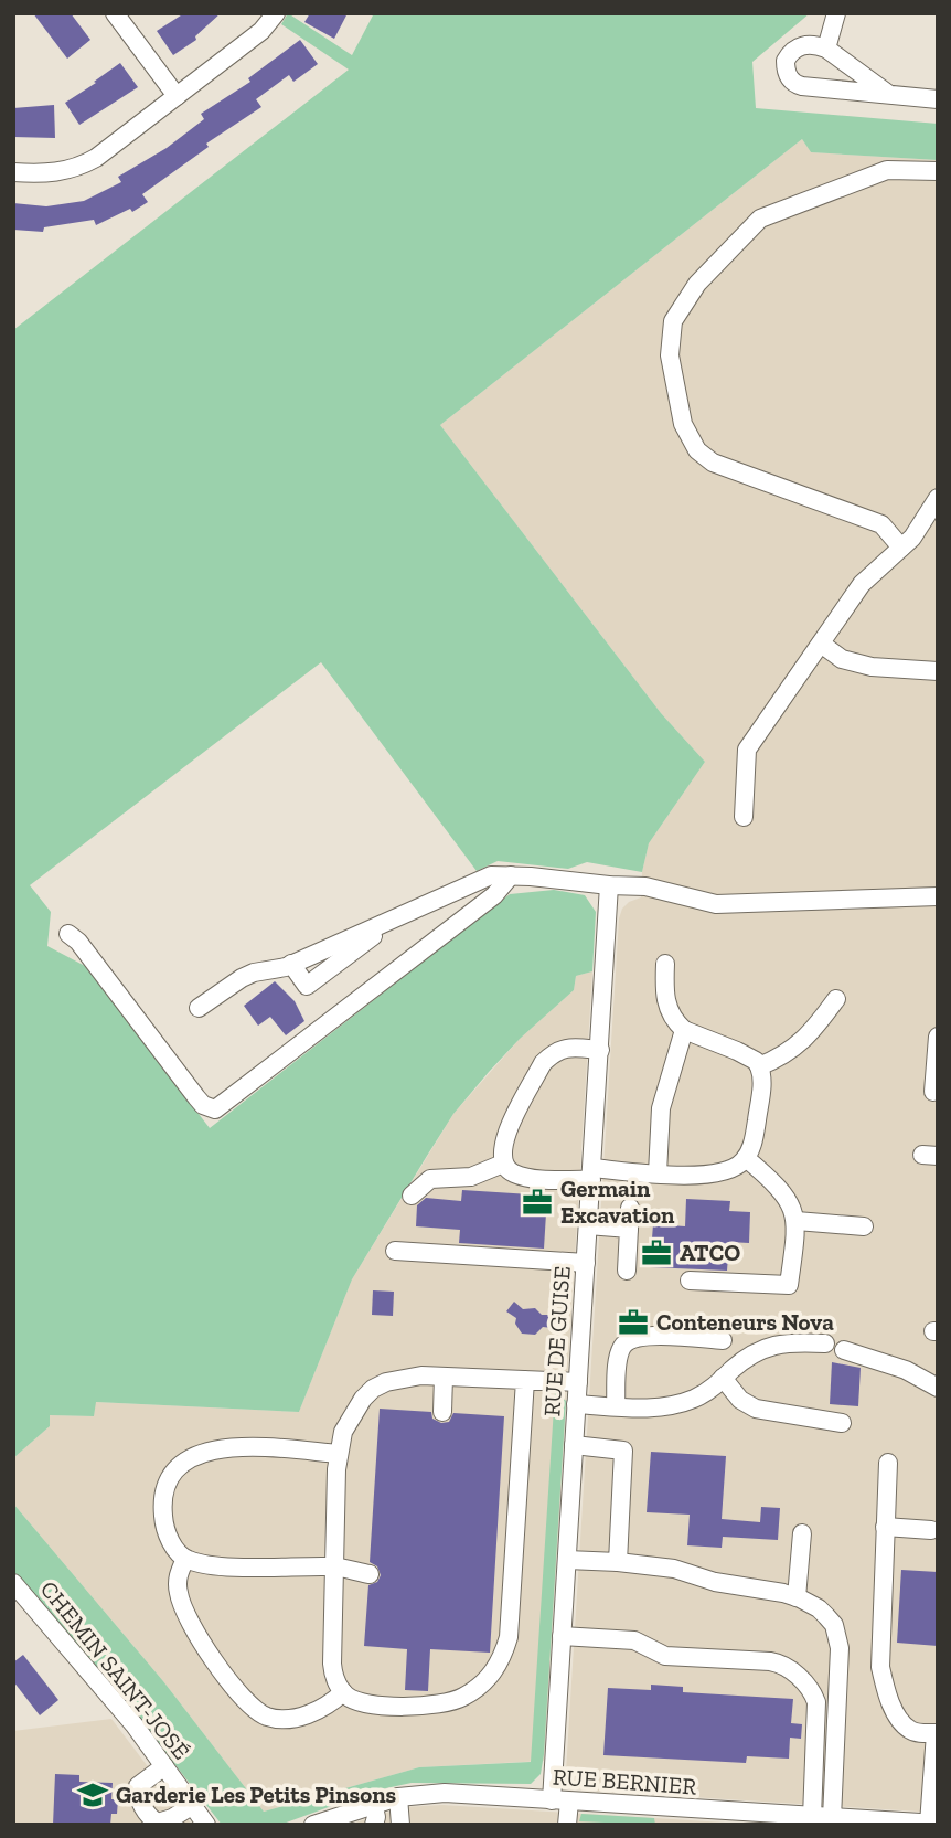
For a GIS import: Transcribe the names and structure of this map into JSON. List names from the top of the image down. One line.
{"streets":{"street":["RUE DE GUISE","CHEMIN SAINT-JOSÉ","RUE BERNIER"]},"crossings":[["RUE DE GUISE","RUE BERNIER"]],"places":{"office":["Germain Excavation","ATCO","Conteneurs Nova"],"school or university":["Garderie Les Petits Pinsons"]}}
